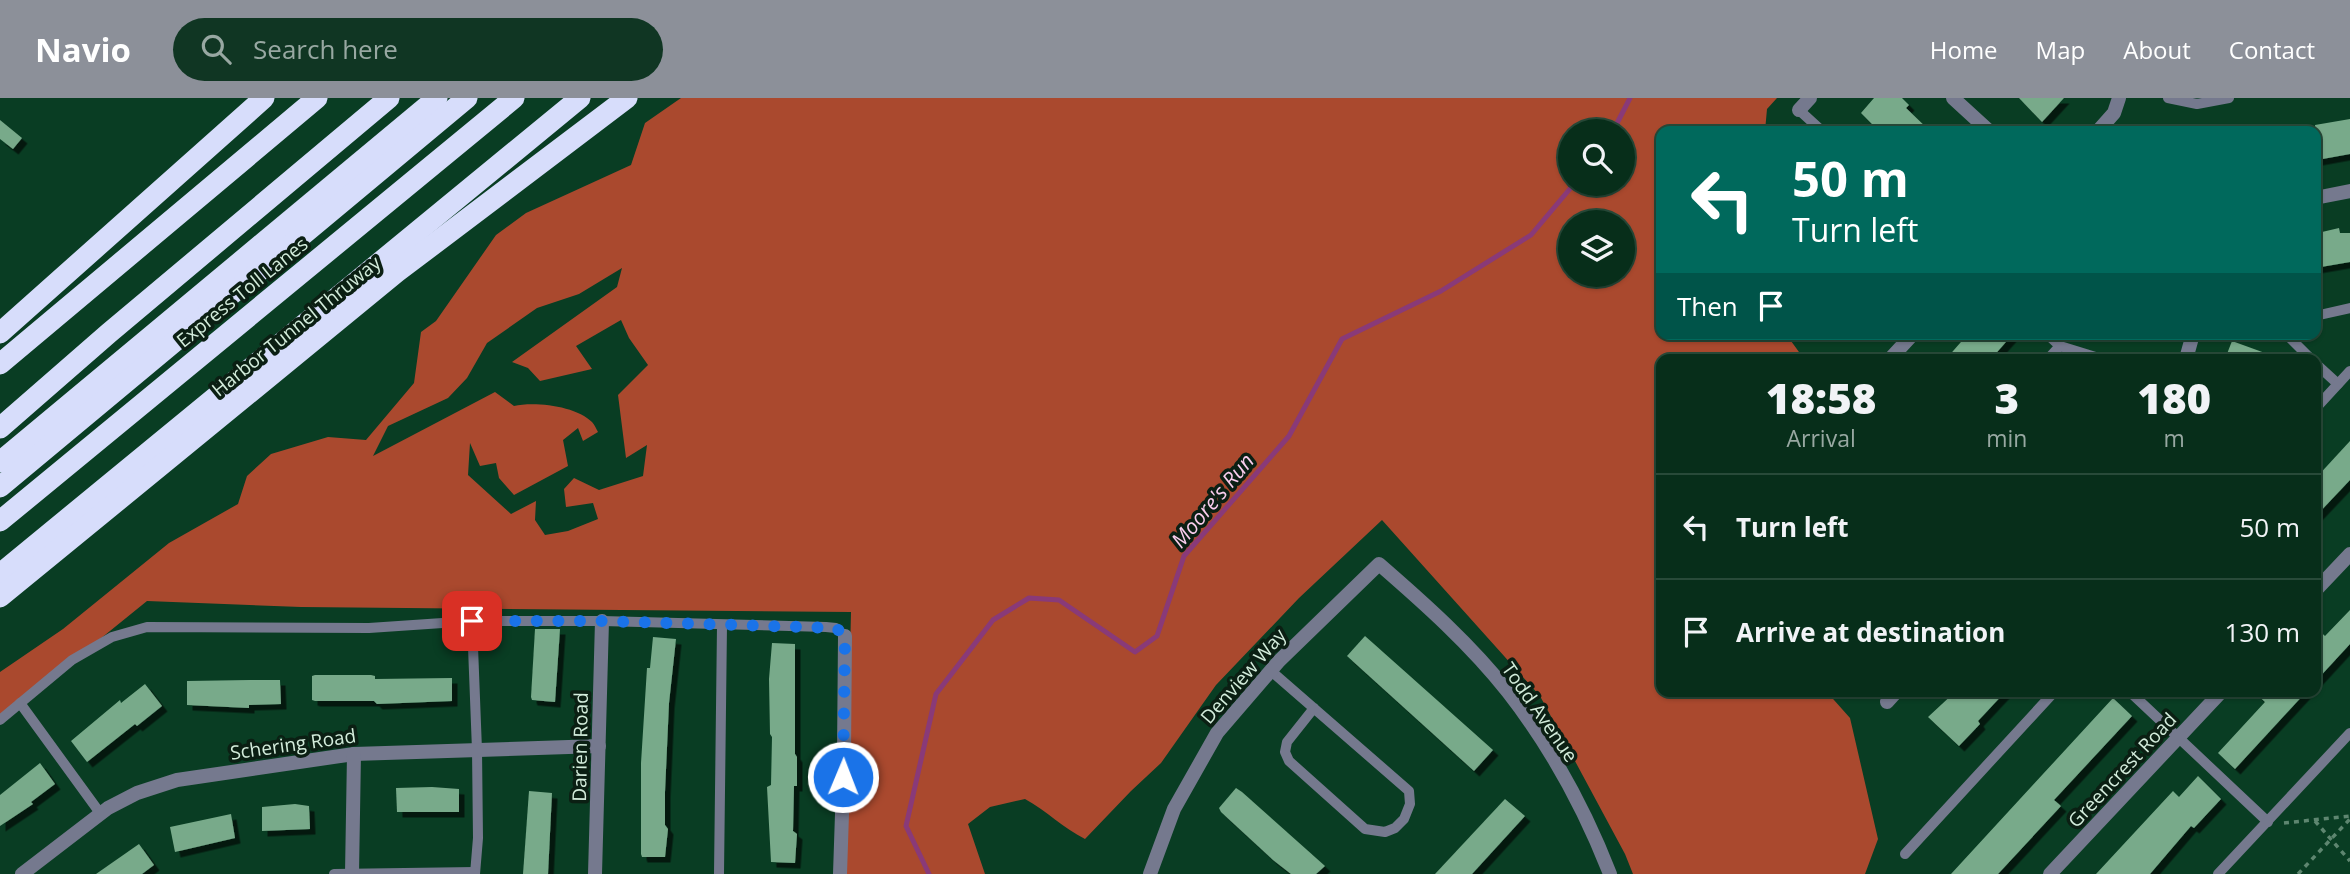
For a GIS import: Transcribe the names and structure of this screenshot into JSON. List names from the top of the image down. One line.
{"streets":{"highway":["Express Toll Lanes","Harbor Tunnel Thruway"],"street":["Denview Way","Todd Avenue","Schering Road","Darien Road","Greencrest Road"]},"crossings":[["Denview Way","Todd Avenue"],["Schering Road","Darien Road"]],"water":["Moore's Run"],"page":{"header":"Navio","search":"Search here","nav":["Home","Map","About","Contact"],"turn":["50 m","Turn left"],"then":"Then","eta":["18:58","Arrival","3","min","180","m"],"list":[{"name":"Turn left","value":"50 m"},{"name":"Arrive at destination","value":"130 m"}]}}
